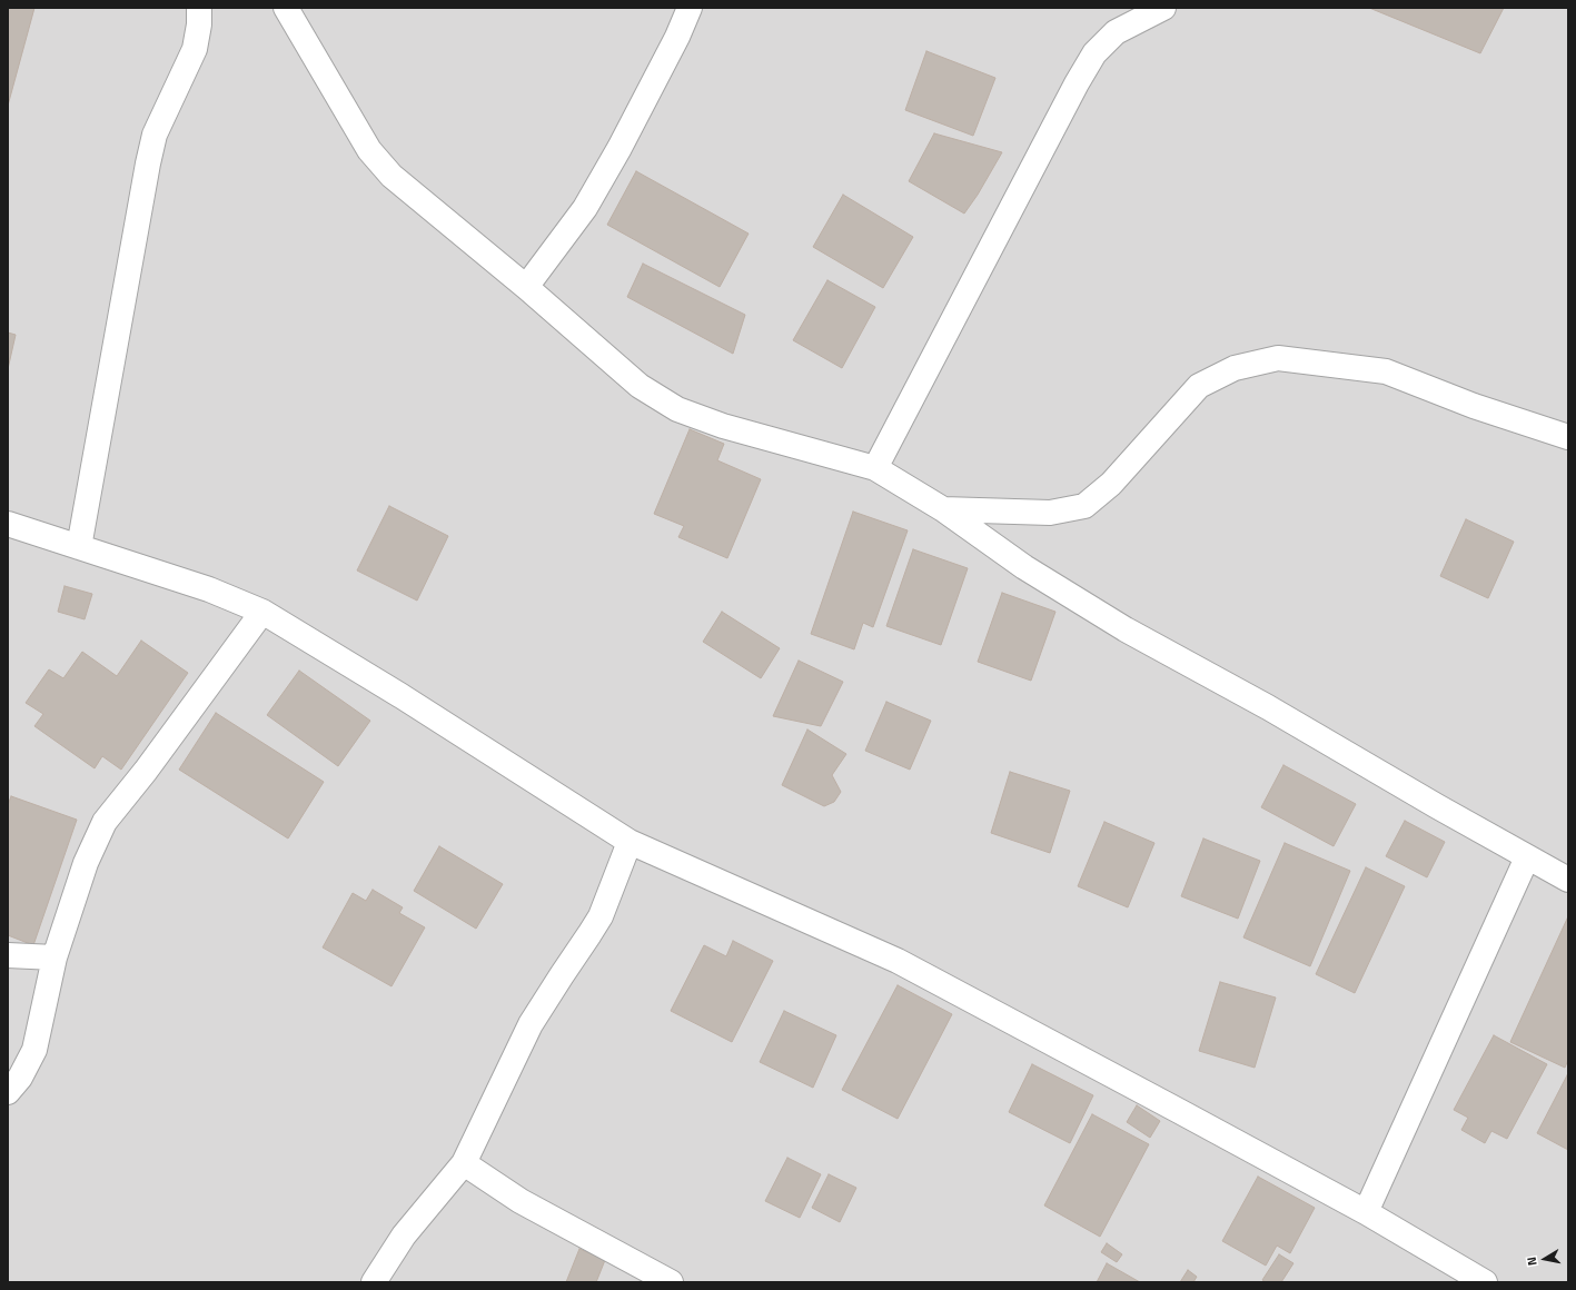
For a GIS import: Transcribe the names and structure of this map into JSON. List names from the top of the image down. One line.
{"north":"left"}
